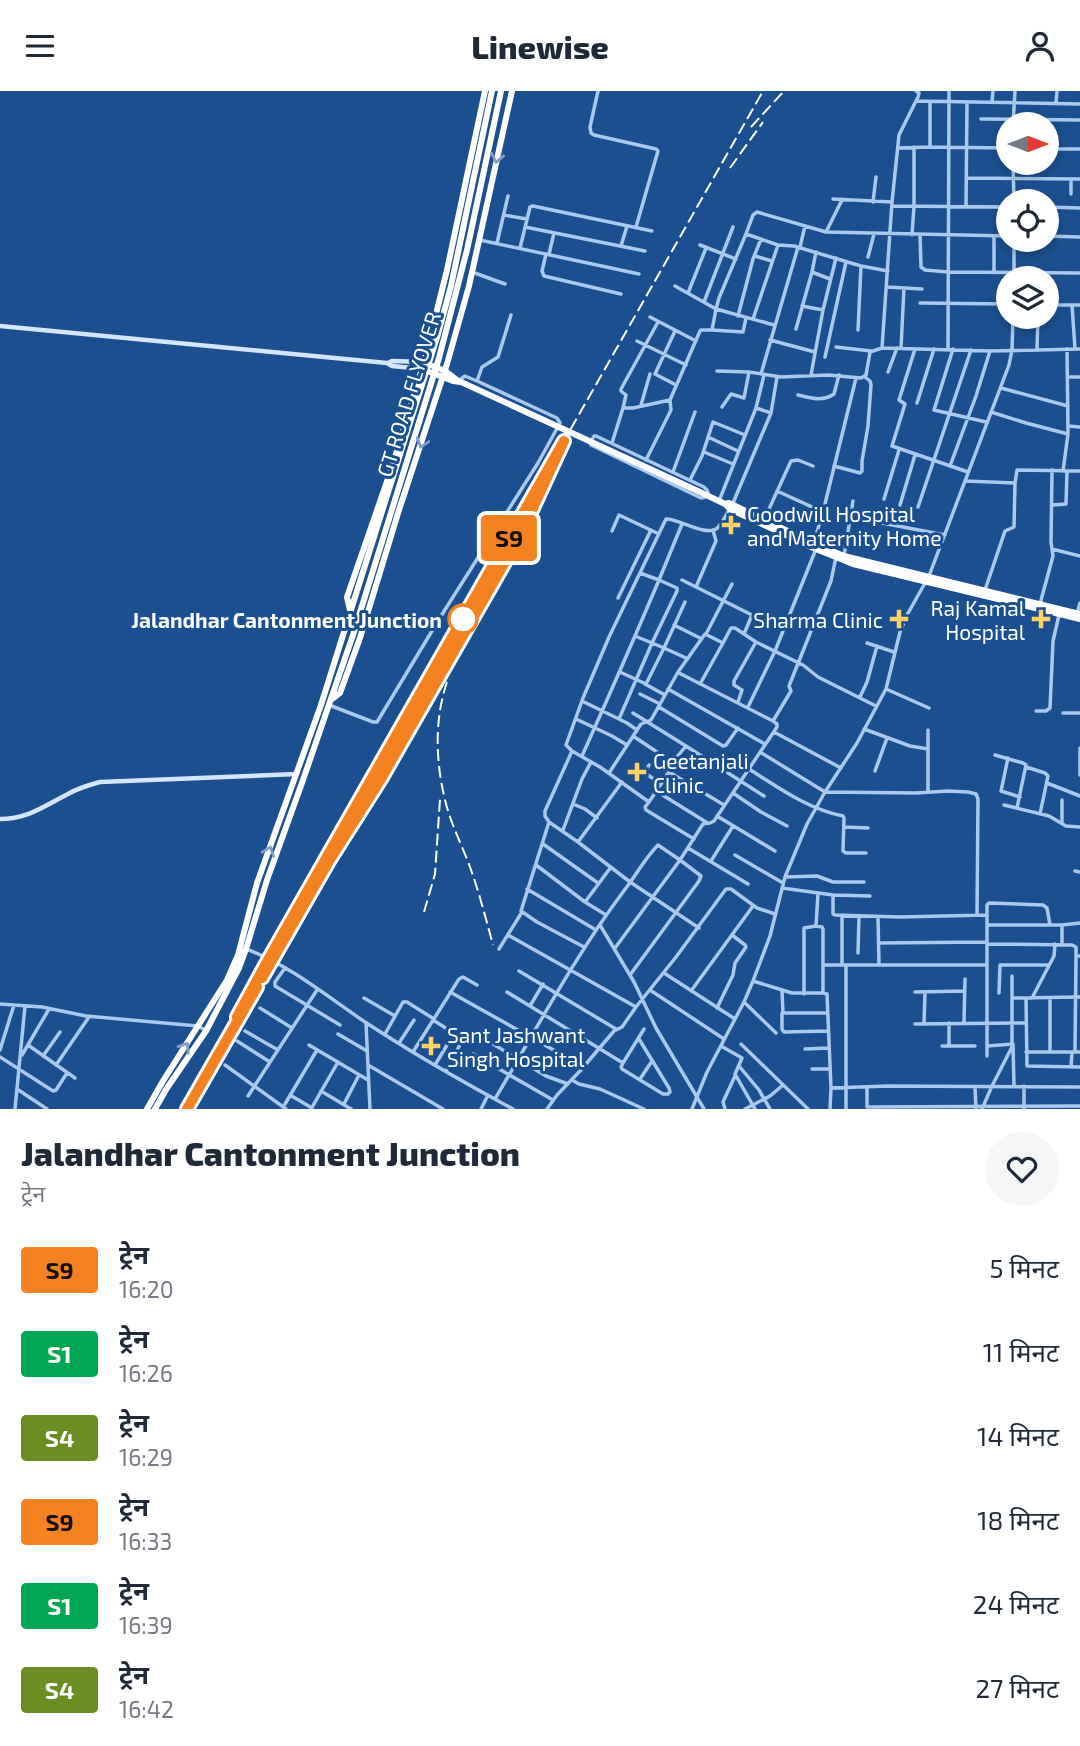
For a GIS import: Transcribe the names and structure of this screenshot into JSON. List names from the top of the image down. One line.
{"streets":{"highway":["GT ROAD FLYOVER"]},"places":{"health":["Goodwill Hospital and Maternity Home","Sharma Clinic","Raj Kamal Hospital","Geetanjali Clinic","Sant Jashwant Singh Hospital"],"other":["Jalandhar Cantonment Junction"]},"north":"right","page":{"header":"Linewise","on_map":"S9","heading":["Jalandhar Cantonment Junction","ट्रेन"],"list":[{"mark":"S9","name":"ट्रेन","note":"16:20","value":"5 मिनट"},{"mark":"S1","name":"ट्रेन","note":"16:26","value":"11 मिनट"},{"mark":"S4","name":"ट्रेन","note":"16:29","value":"14 मिनट"},{"mark":"S9","name":"ट्रेन","note":"16:33","value":"18 मिनट"},{"mark":"S1","name":"ट्रेन","note":"16:39","value":"24 मिनट"},{"mark":"S4","name":"ट्रेन","note":"16:42","value":"27 मिनट"}]}}
